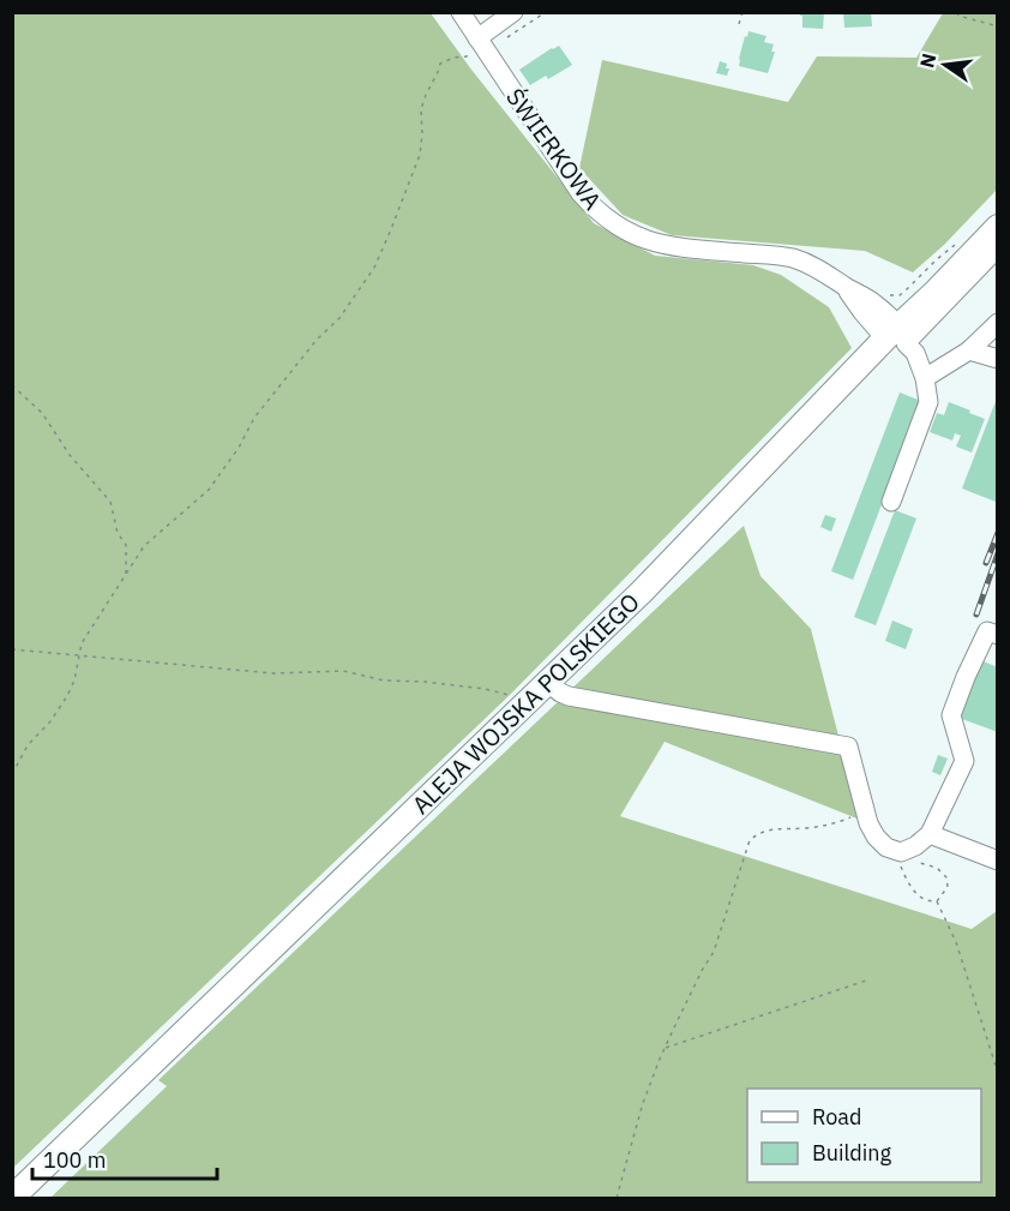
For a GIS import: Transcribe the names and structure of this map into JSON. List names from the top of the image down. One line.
{"streets":{"main road":["ALEJA WOJSKA POLSKIEGO"],"street":["ŚWIERKOWA"]},"crossings":[["ŚWIERKOWA","ALEJA WOJSKA POLSKIEGO"]],"legend":["Road","Building"],"scale_bar":"100 m","north":"left"}
